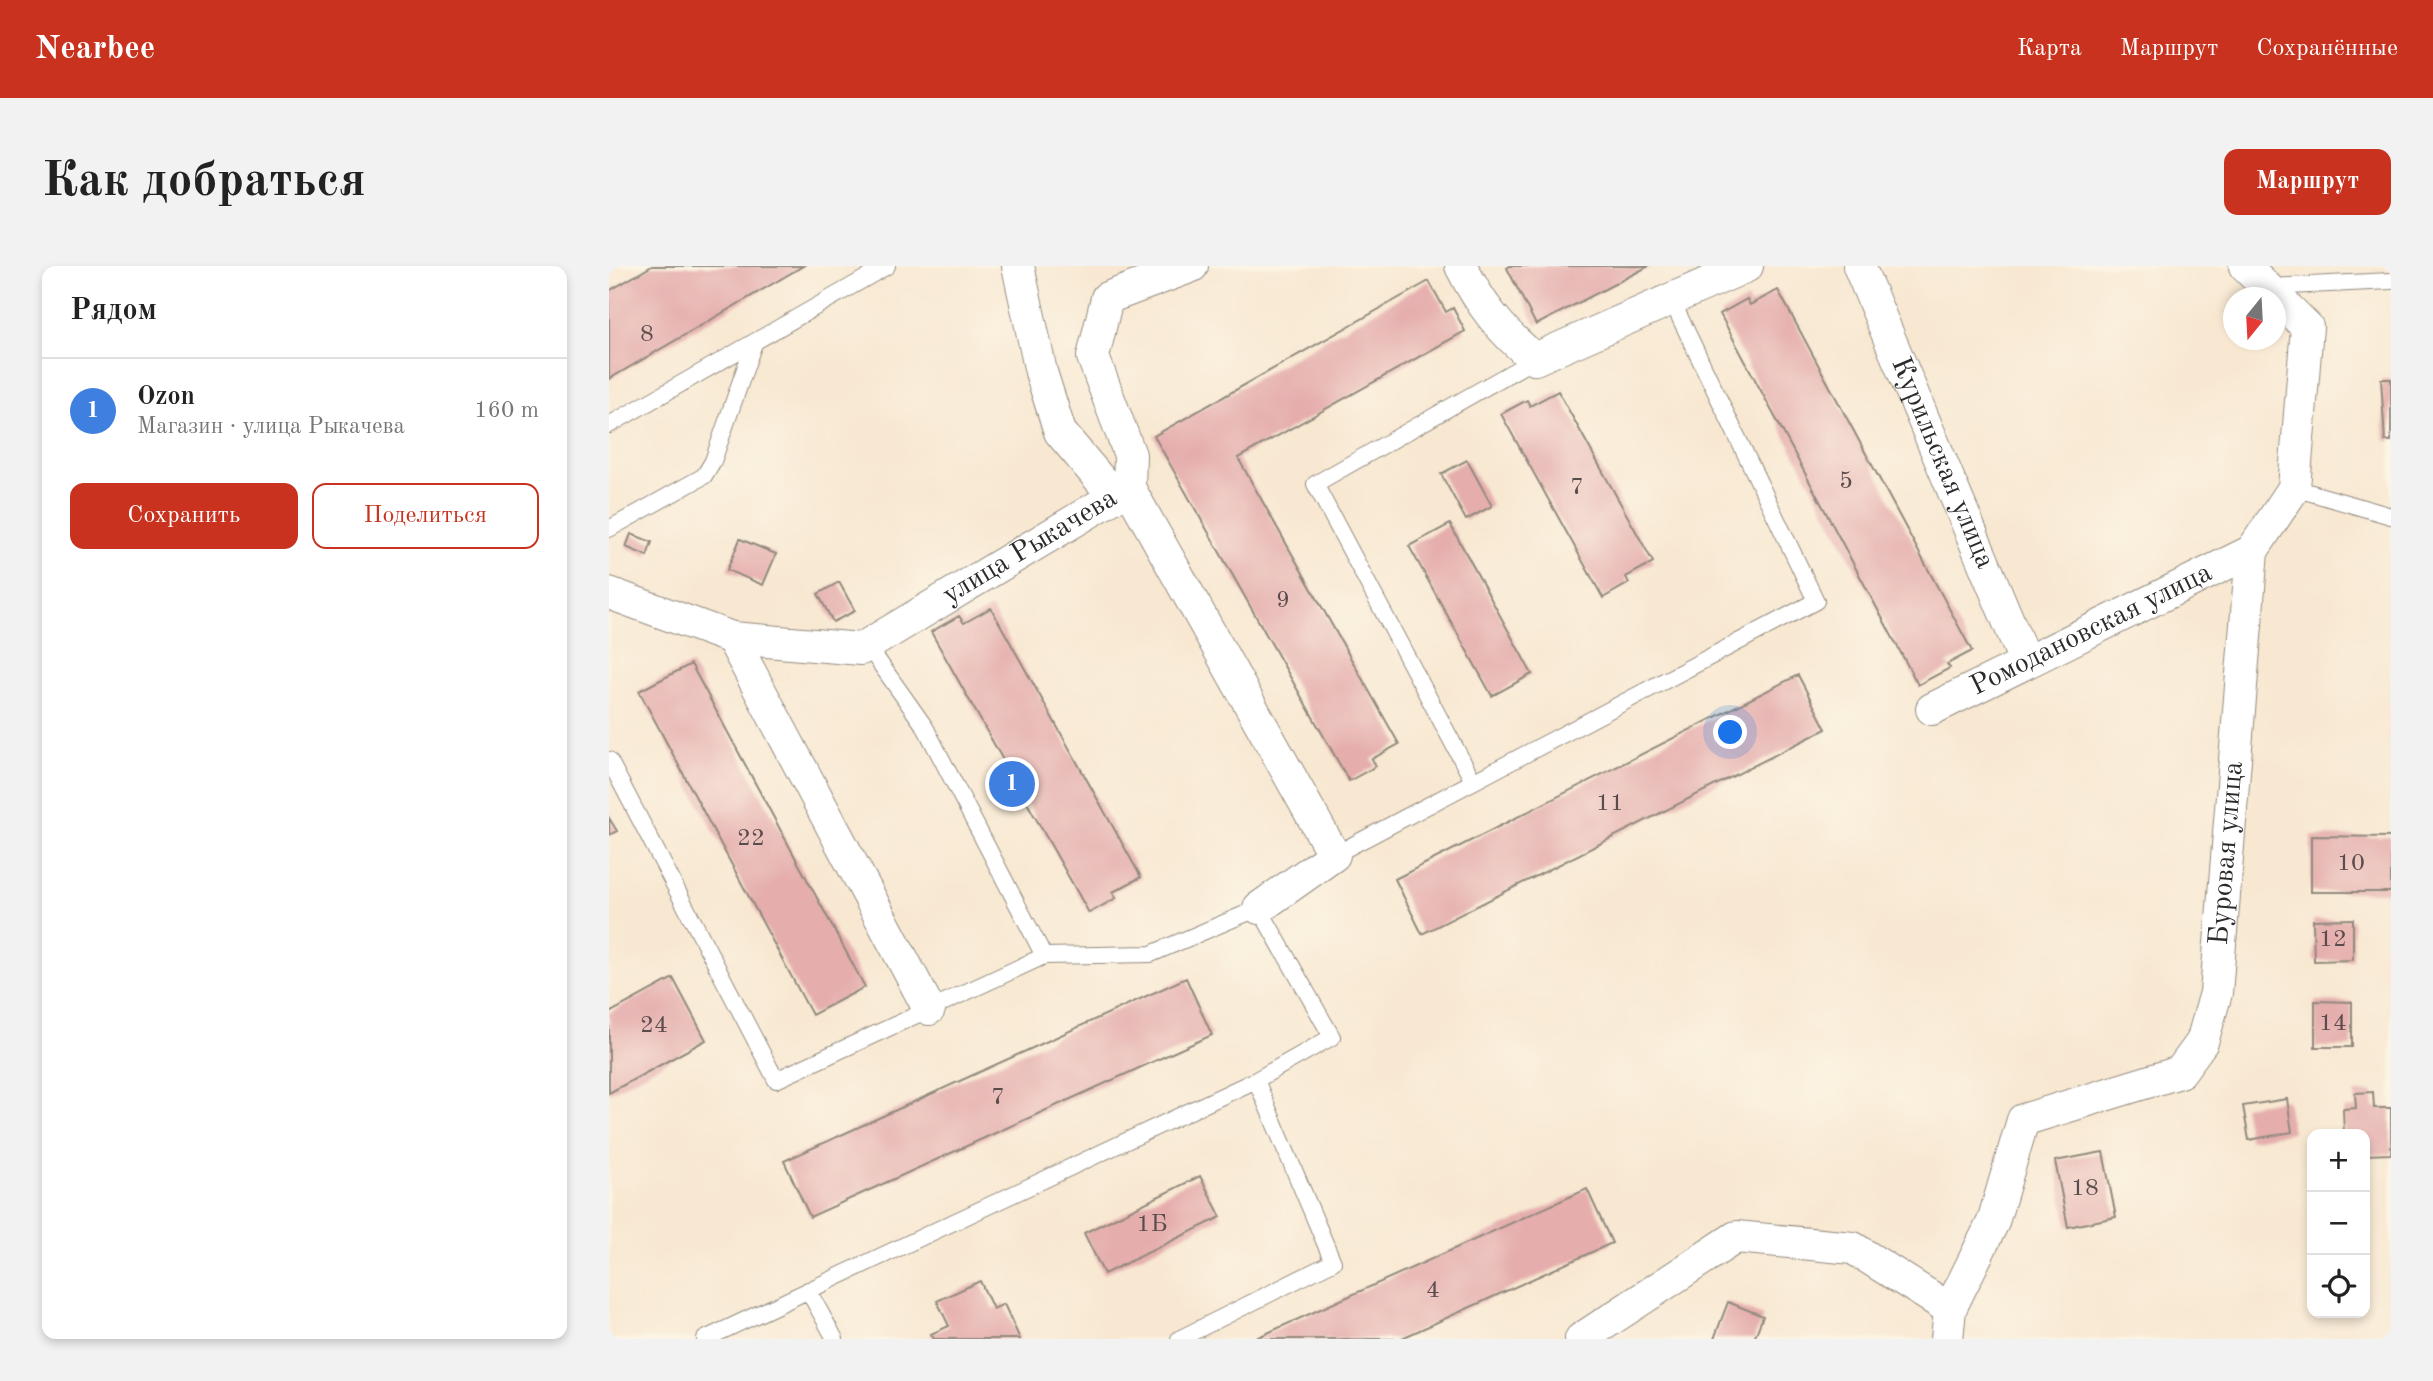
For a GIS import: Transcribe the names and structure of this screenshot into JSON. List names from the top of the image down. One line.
{"streets":{"street":["Курильская улица","улица Рыкачева","Ромодановская улица","Буровая улица"]},"crossings":[["Курильская улица","Ромодановская улица"],["Ромодановская улица","Буровая улица"]],"house_numbers":["8","5","7","9","11","22","10","12","14","24","7","18","1Б","4"],"north":"bottom","page":{"header":"Nearbee","nav":["Карта","Маршрут","Сохранённые"],"buttons":["Маршрут",["Сохранить","Поделиться"]],"title":"Как добраться","heading":"Рядом","list":[{"mark":"1","name":"Ozon","note":"Магазин · улица Рыкачева","value":"160 m"}],"pins":"1","map_buttons":["+","−"]}}
